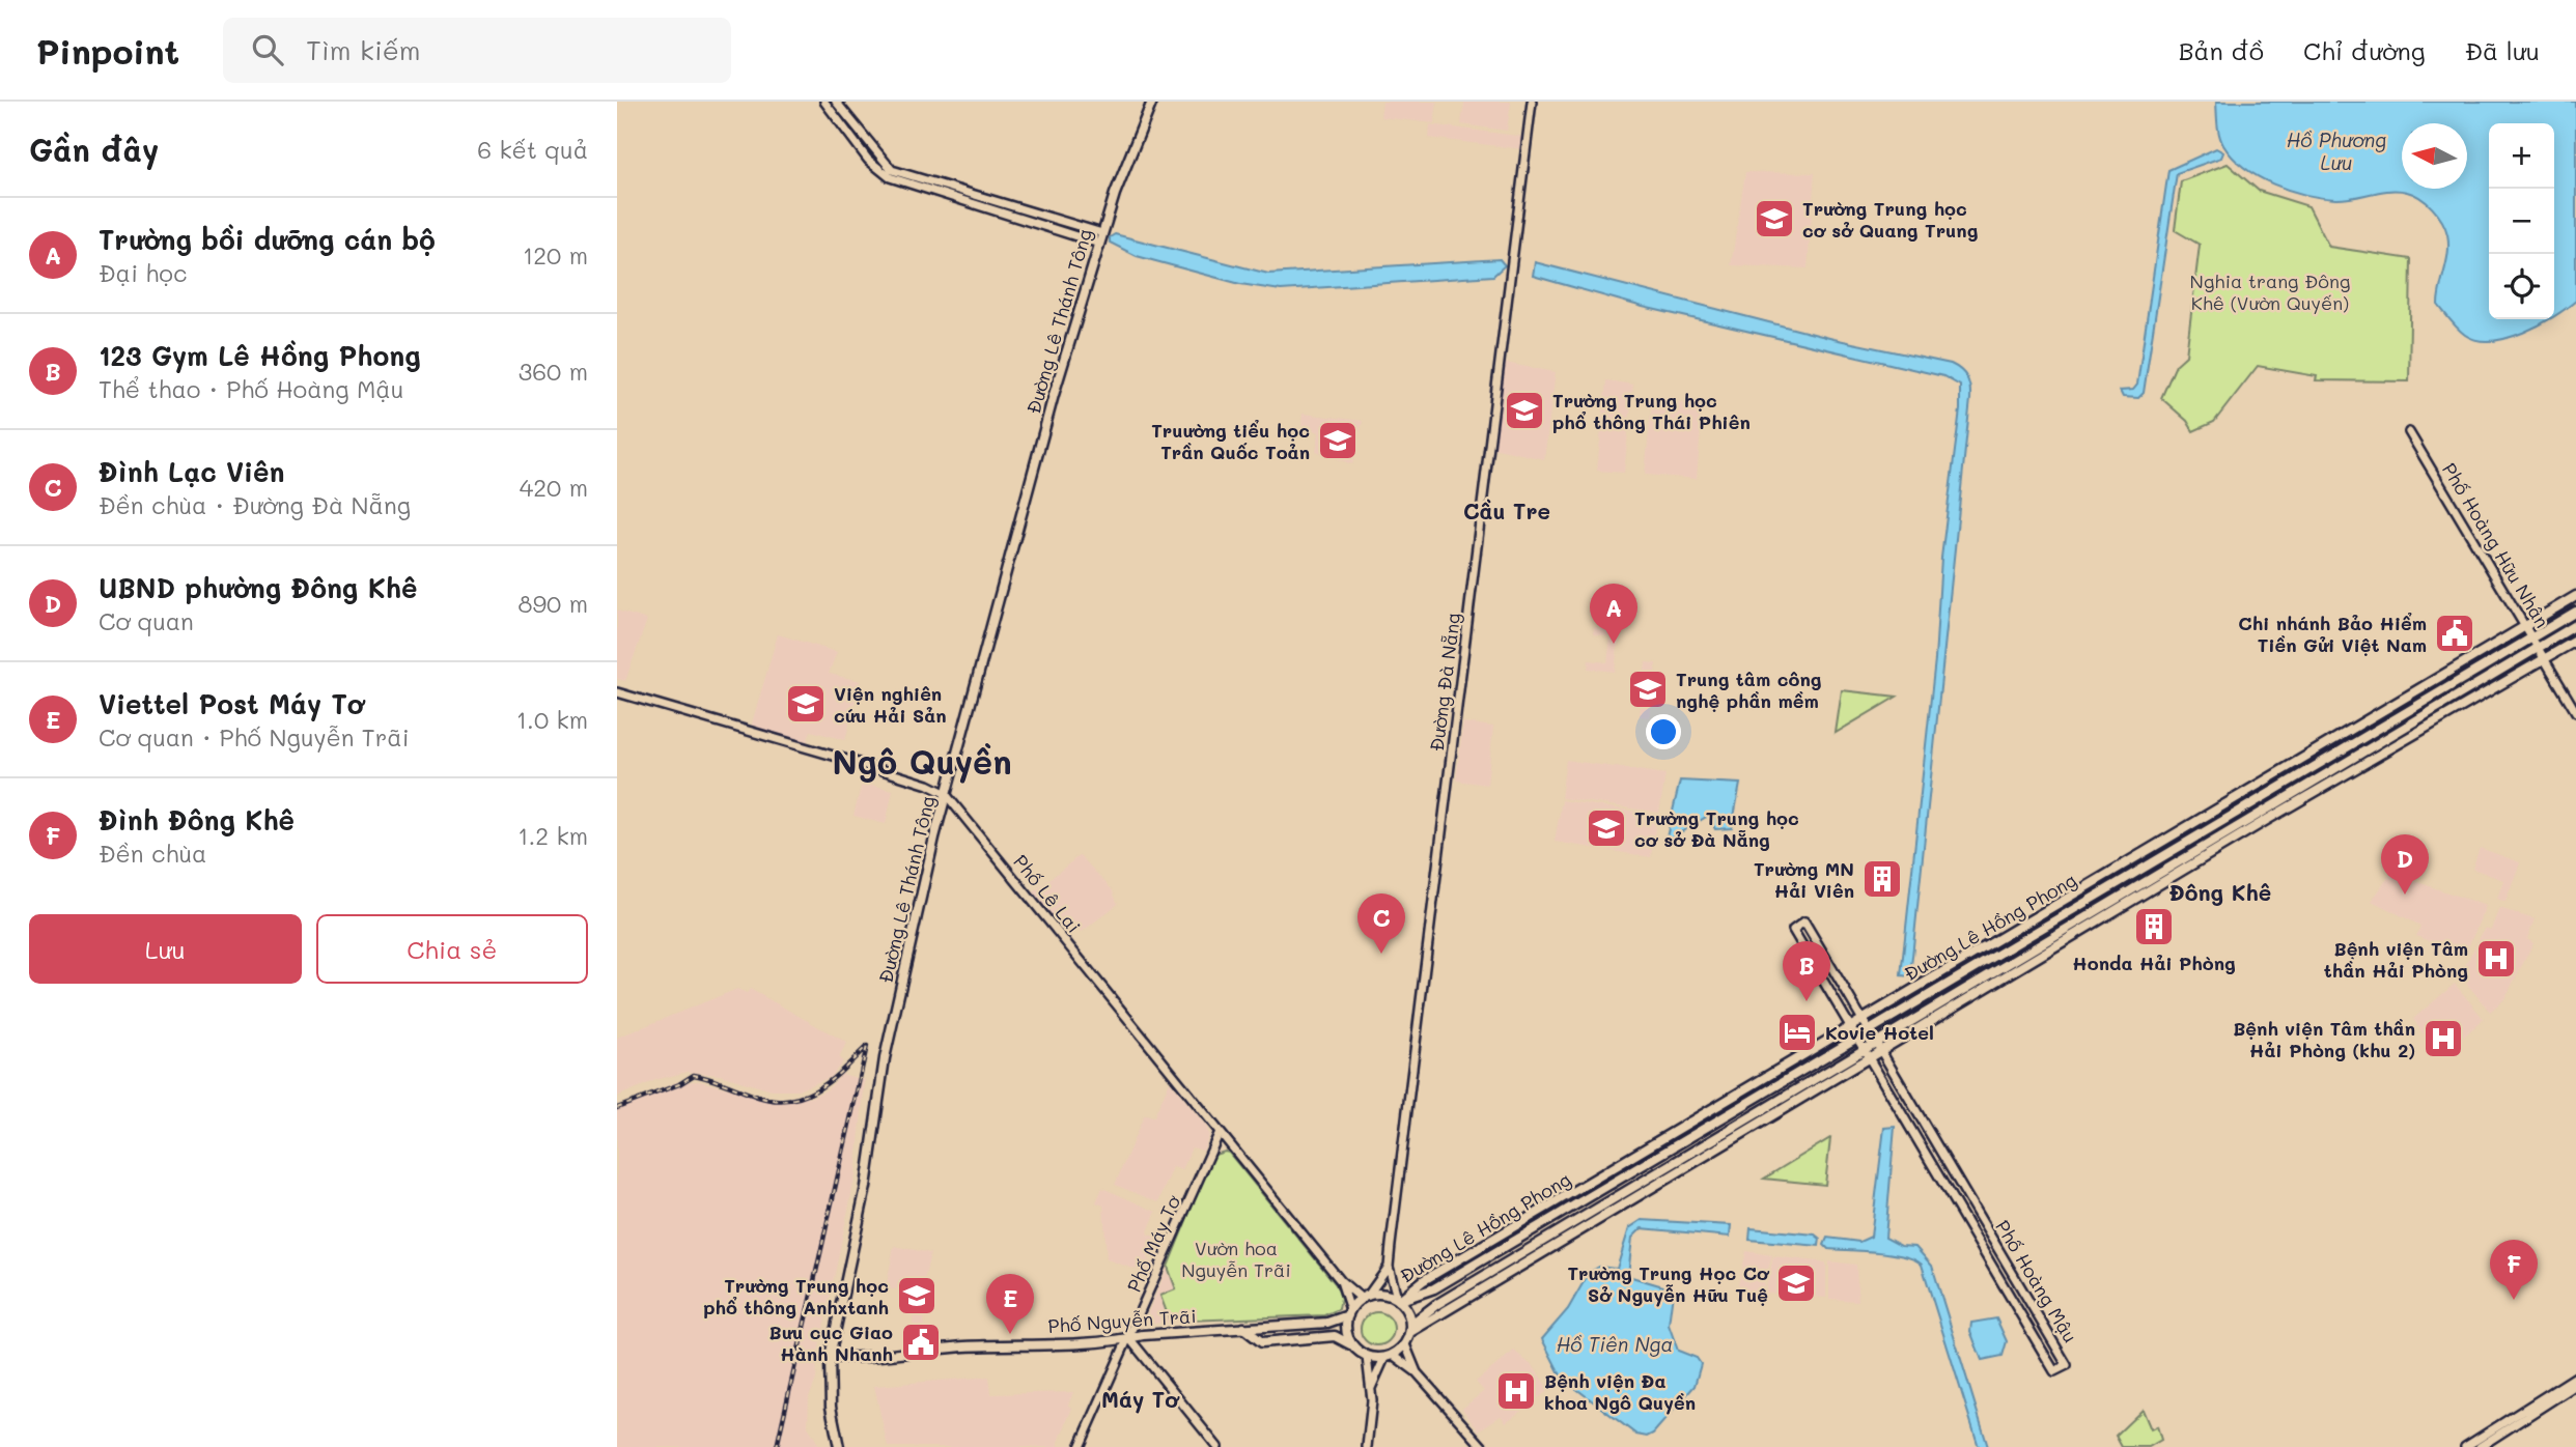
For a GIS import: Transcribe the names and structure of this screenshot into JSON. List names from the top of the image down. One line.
{"streets":{"main road":["Đường Lê Thánh Tông","Đường Lê Hồng Phong","Phố Nguyễn Trãi"],"street":["Phố Hoàng Hữu Nhân","Đường Đà Nẵng","Phố Lê Lai","Phố Máy Tơ","Phố Hoàng Mậu"]},"crossings":[["Đường Lê Thánh Tông","Phố Lê Lai"],["Đường Lê Thánh Tông","Phố Nguyễn Trãi"],["Phố Hoàng Hữu Nhân","Đường Lê Hồng Phong"],["Đường Đà Nẵng","Phố Lê Lai"],["Đường Đà Nẵng","Đường Lê Hồng Phong"],["Đường Đà Nẵng","Phố Nguyễn Trãi"],["Phố Lê Lai","Đường Lê Hồng Phong"],["Phố Lê Lai","Phố Máy Tơ"],["Phố Lê Lai","Phố Nguyễn Trãi"],["Đường Lê Hồng Phong","Phố Hoàng Mậu"],["Đường Lê Hồng Phong","Phố Nguyễn Trãi"],["Phố Máy Tơ","Phố Nguyễn Trãi"]],"districts":["Cầu Tre","Ngô Quyền","Đông Khê","Máy Tơ"],"water":["Hồ Phương Lưu","Hồ Tiên Nga"],"parks":["Nghia trang Đông Khê (Vườn Quyến)","Vườn hoa Nguyễn Trãi"],"places":{"school or university":["Trường Trung học cơ sở Quang Trung","Trường Trung học phổ thông Thái Phiên","Truường tiểu học Trần Quốc Toản","Trung tâm công nghệ phần mềm","Viện nghiên cứu Hải Sản","Trường Trung học cơ sở Đà Nẵng","Trường Trung Học Cơ Sở Nguyễn Hữu Tuệ","Trường Trung học phổ thông Anhxtanh"],"public building":["Chi nhánh Bảo Hiểm Tiền Gửi Việt Nam","Bưu cục Giao Hành Nhanh"],"building":["Trường MN Hải Viên","Honda Hải Phòng"],"hospital":["Bệnh viện Tâm thần Hải Phòng","Bệnh viện Tâm thần Hải Phòng (khu 2)","Bệnh viện Đa khoa Ngô Quyền"],"hotel":["Kovie Hotel"]},"north":"left","page":{"header":"Pinpoint","search":"Tìm kiếm","nav":["Bản đồ","Chỉ đường","Đã lưu"],"heading":["Gần đây","6 kết quả"],"map_buttons":["+","−"],"list":[{"mark":"A","name":"Trường bồi dưỡng cán bộ","note":"Đại học","value":"120 m"},{"mark":"B","name":"123 Gym Lê Hồng Phong","note":"Thể thao · Phố Hoàng Mậu","value":"360 m"},{"mark":"C","name":"Đình Lạc Viên","note":"Đền chùa · Đường Đà Nẵng","value":"420 m"},{"mark":"D","name":"UBND phường Đông Khê","note":"Cơ quan","value":"890 m"},{"mark":"E","name":"Viettel Post Máy Tơ","note":"Cơ quan · Phố Nguyễn Trãi","value":"1.0 km"},{"mark":"F","name":"Đình Đông Khê","note":"Đền chùa","value":"1.2 km"}],"pins":["A","D","C","B","F","E"],"buttons":["Lưu","Chia sẻ"]}}
